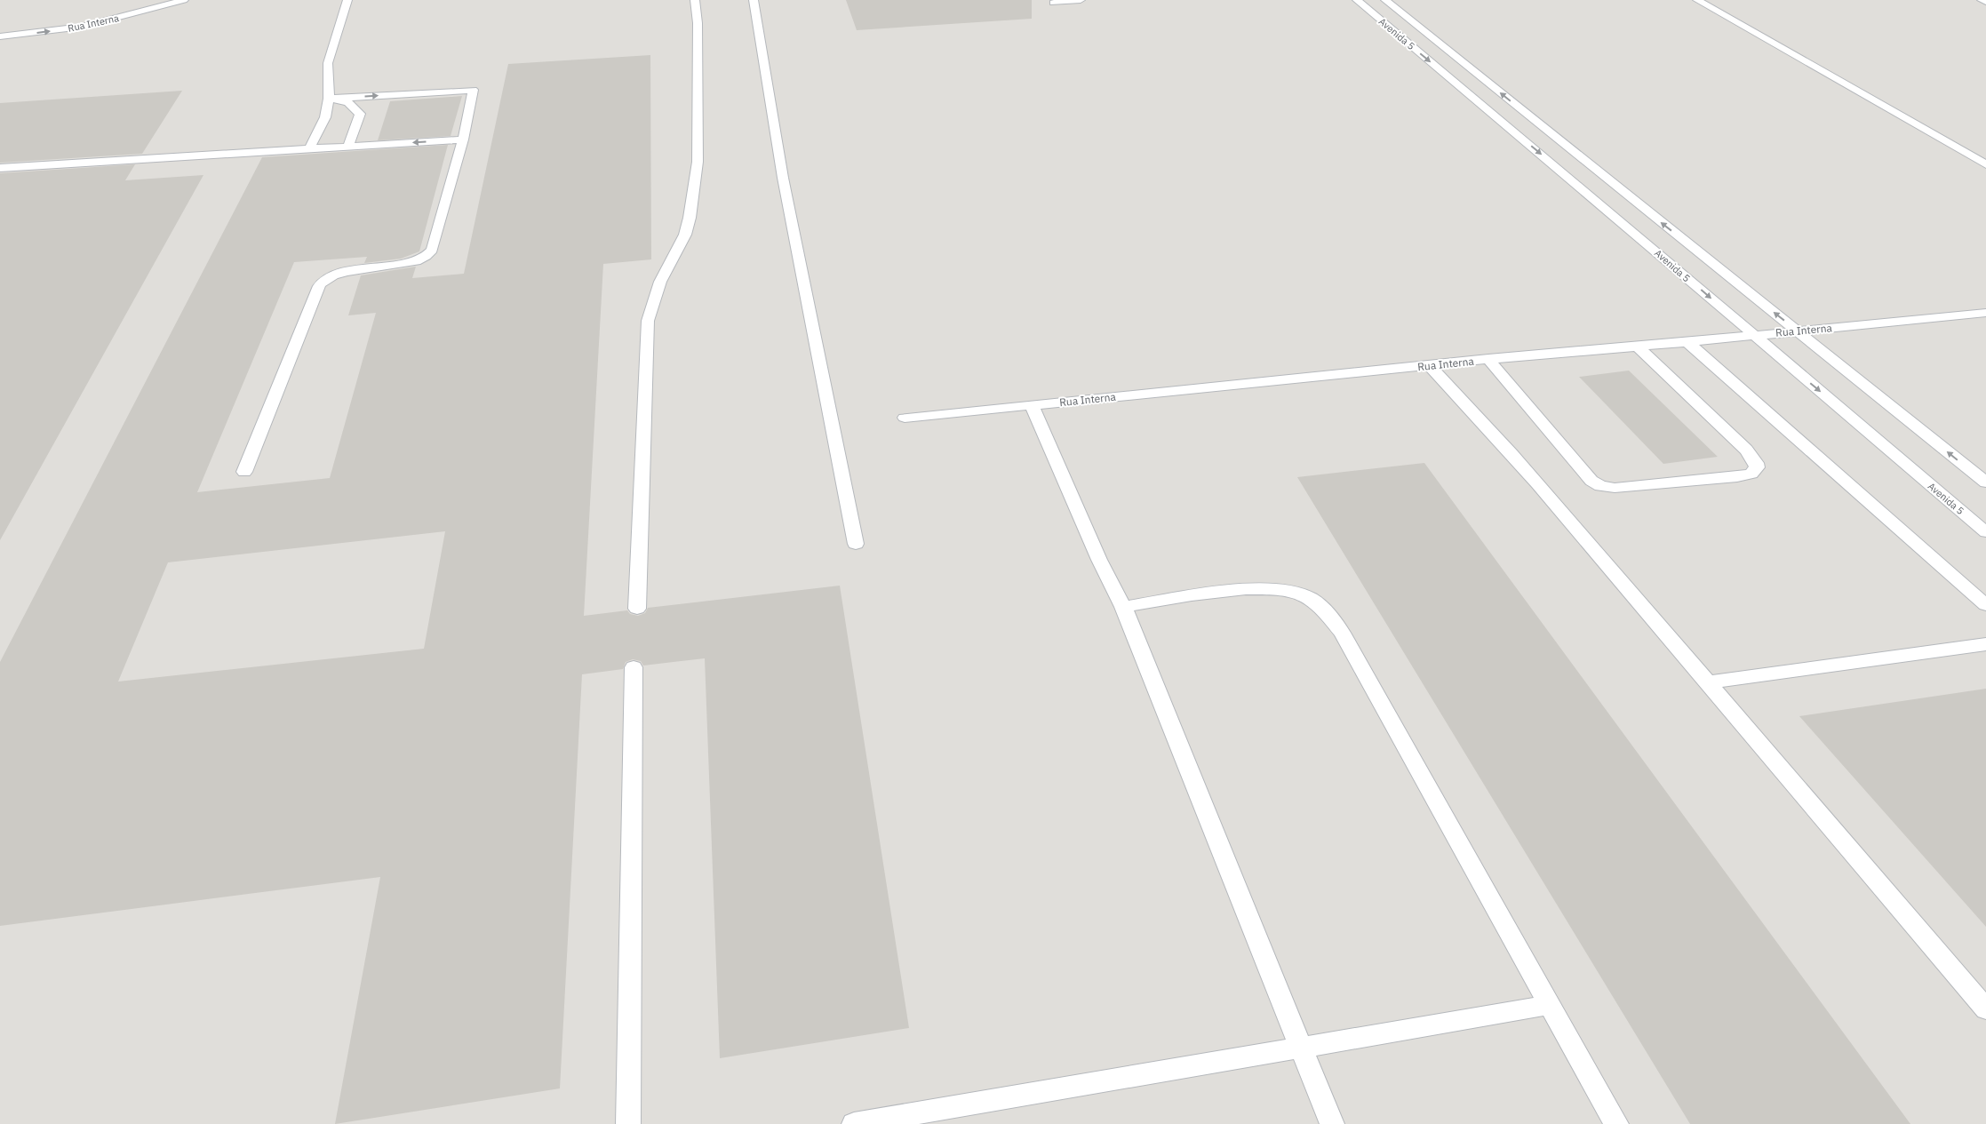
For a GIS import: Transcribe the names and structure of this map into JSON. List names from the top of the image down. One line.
{"streets":{"lane":["Rua Interna","Avenida 5"]},"crossings":[["Rua Interna","Avenida 5"]]}
